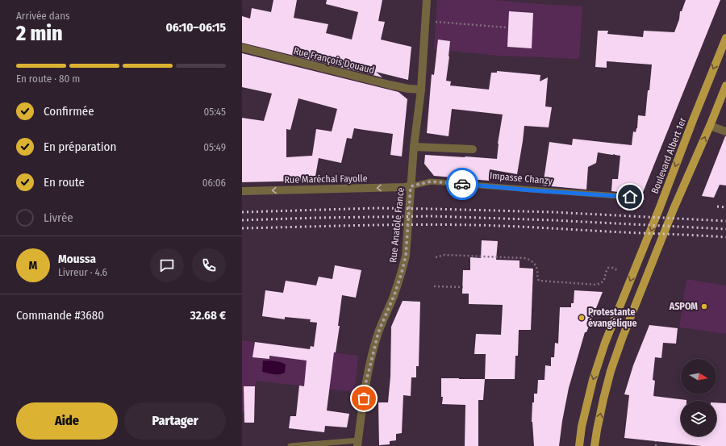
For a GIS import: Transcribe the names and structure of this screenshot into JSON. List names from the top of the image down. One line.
{"streets":{"main road":["Boulevard Albert 1er"],"street":["Rue François Douaud","Rue Maréchal Fayolle","Rue Anatole France"],"lane":["Impasse Chanzy"]},"crossings":[["Rue François Douaud","Rue Anatole France"],["Impasse Chanzy","Rue Maréchal Fayolle"],["Impasse Chanzy","Rue Anatole France"],["Rue Maréchal Fayolle","Rue Anatole France"]],"one_way":["Rue Maréchal Fayolle"],"places":["ASPOM","Protestante évangélique"],"north":"right","page":{"heading":["2 min","Arrivée dans","06:10–06:15"],"panel":["Moussa","Livreur · 4.6","Commande #3680","32.68 €"],"bar":"En route · 80 m","list":[["Confirmée","05:45"],["En préparation","05:49"],["En route","06:06"],"Livrée"],"round":"M","buttons":["Aide","Partager"]}}
